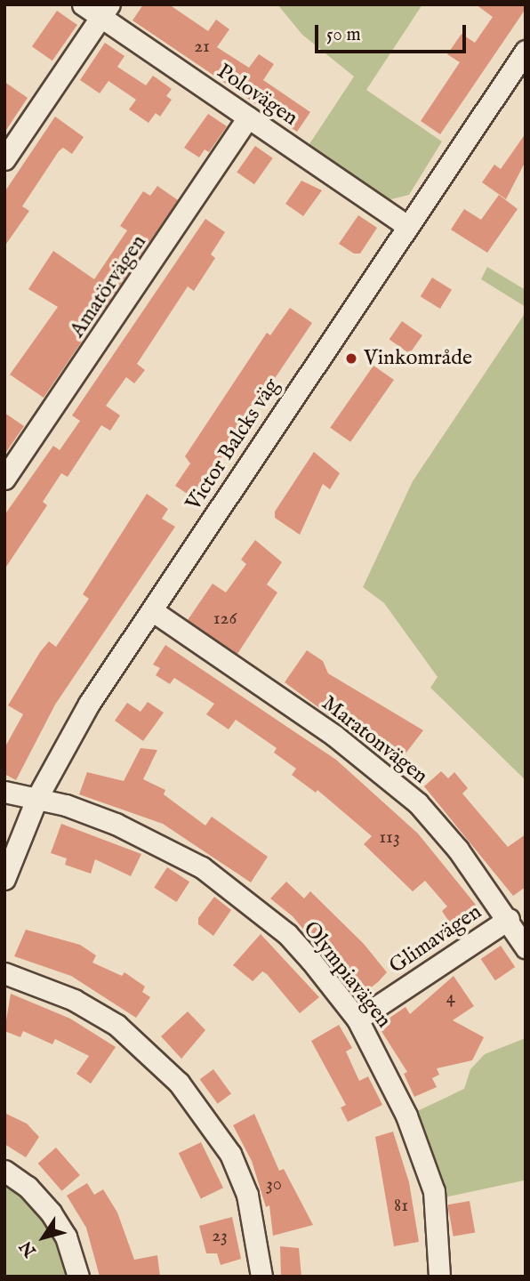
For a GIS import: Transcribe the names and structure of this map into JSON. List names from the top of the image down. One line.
{"streets":{"street":["Polovägen","Amatörvägen","Victor Balcks väg","Maratonvägen","Glimavägen","Olympiavägen"]},"crossings":[["Polovägen","Amatörvägen"],["Polovägen","Victor Balcks väg"],["Victor Balcks väg","Maratonvägen"],["Victor Balcks väg","Olympiavägen"],["Maratonvägen","Glimavägen"],["Glimavägen","Olympiavägen"]],"places":["Vinkområde"],"house_numbers":["21","126","113","4","30","81","23"],"scale_bar":"50 m","north":"bottom left"}
